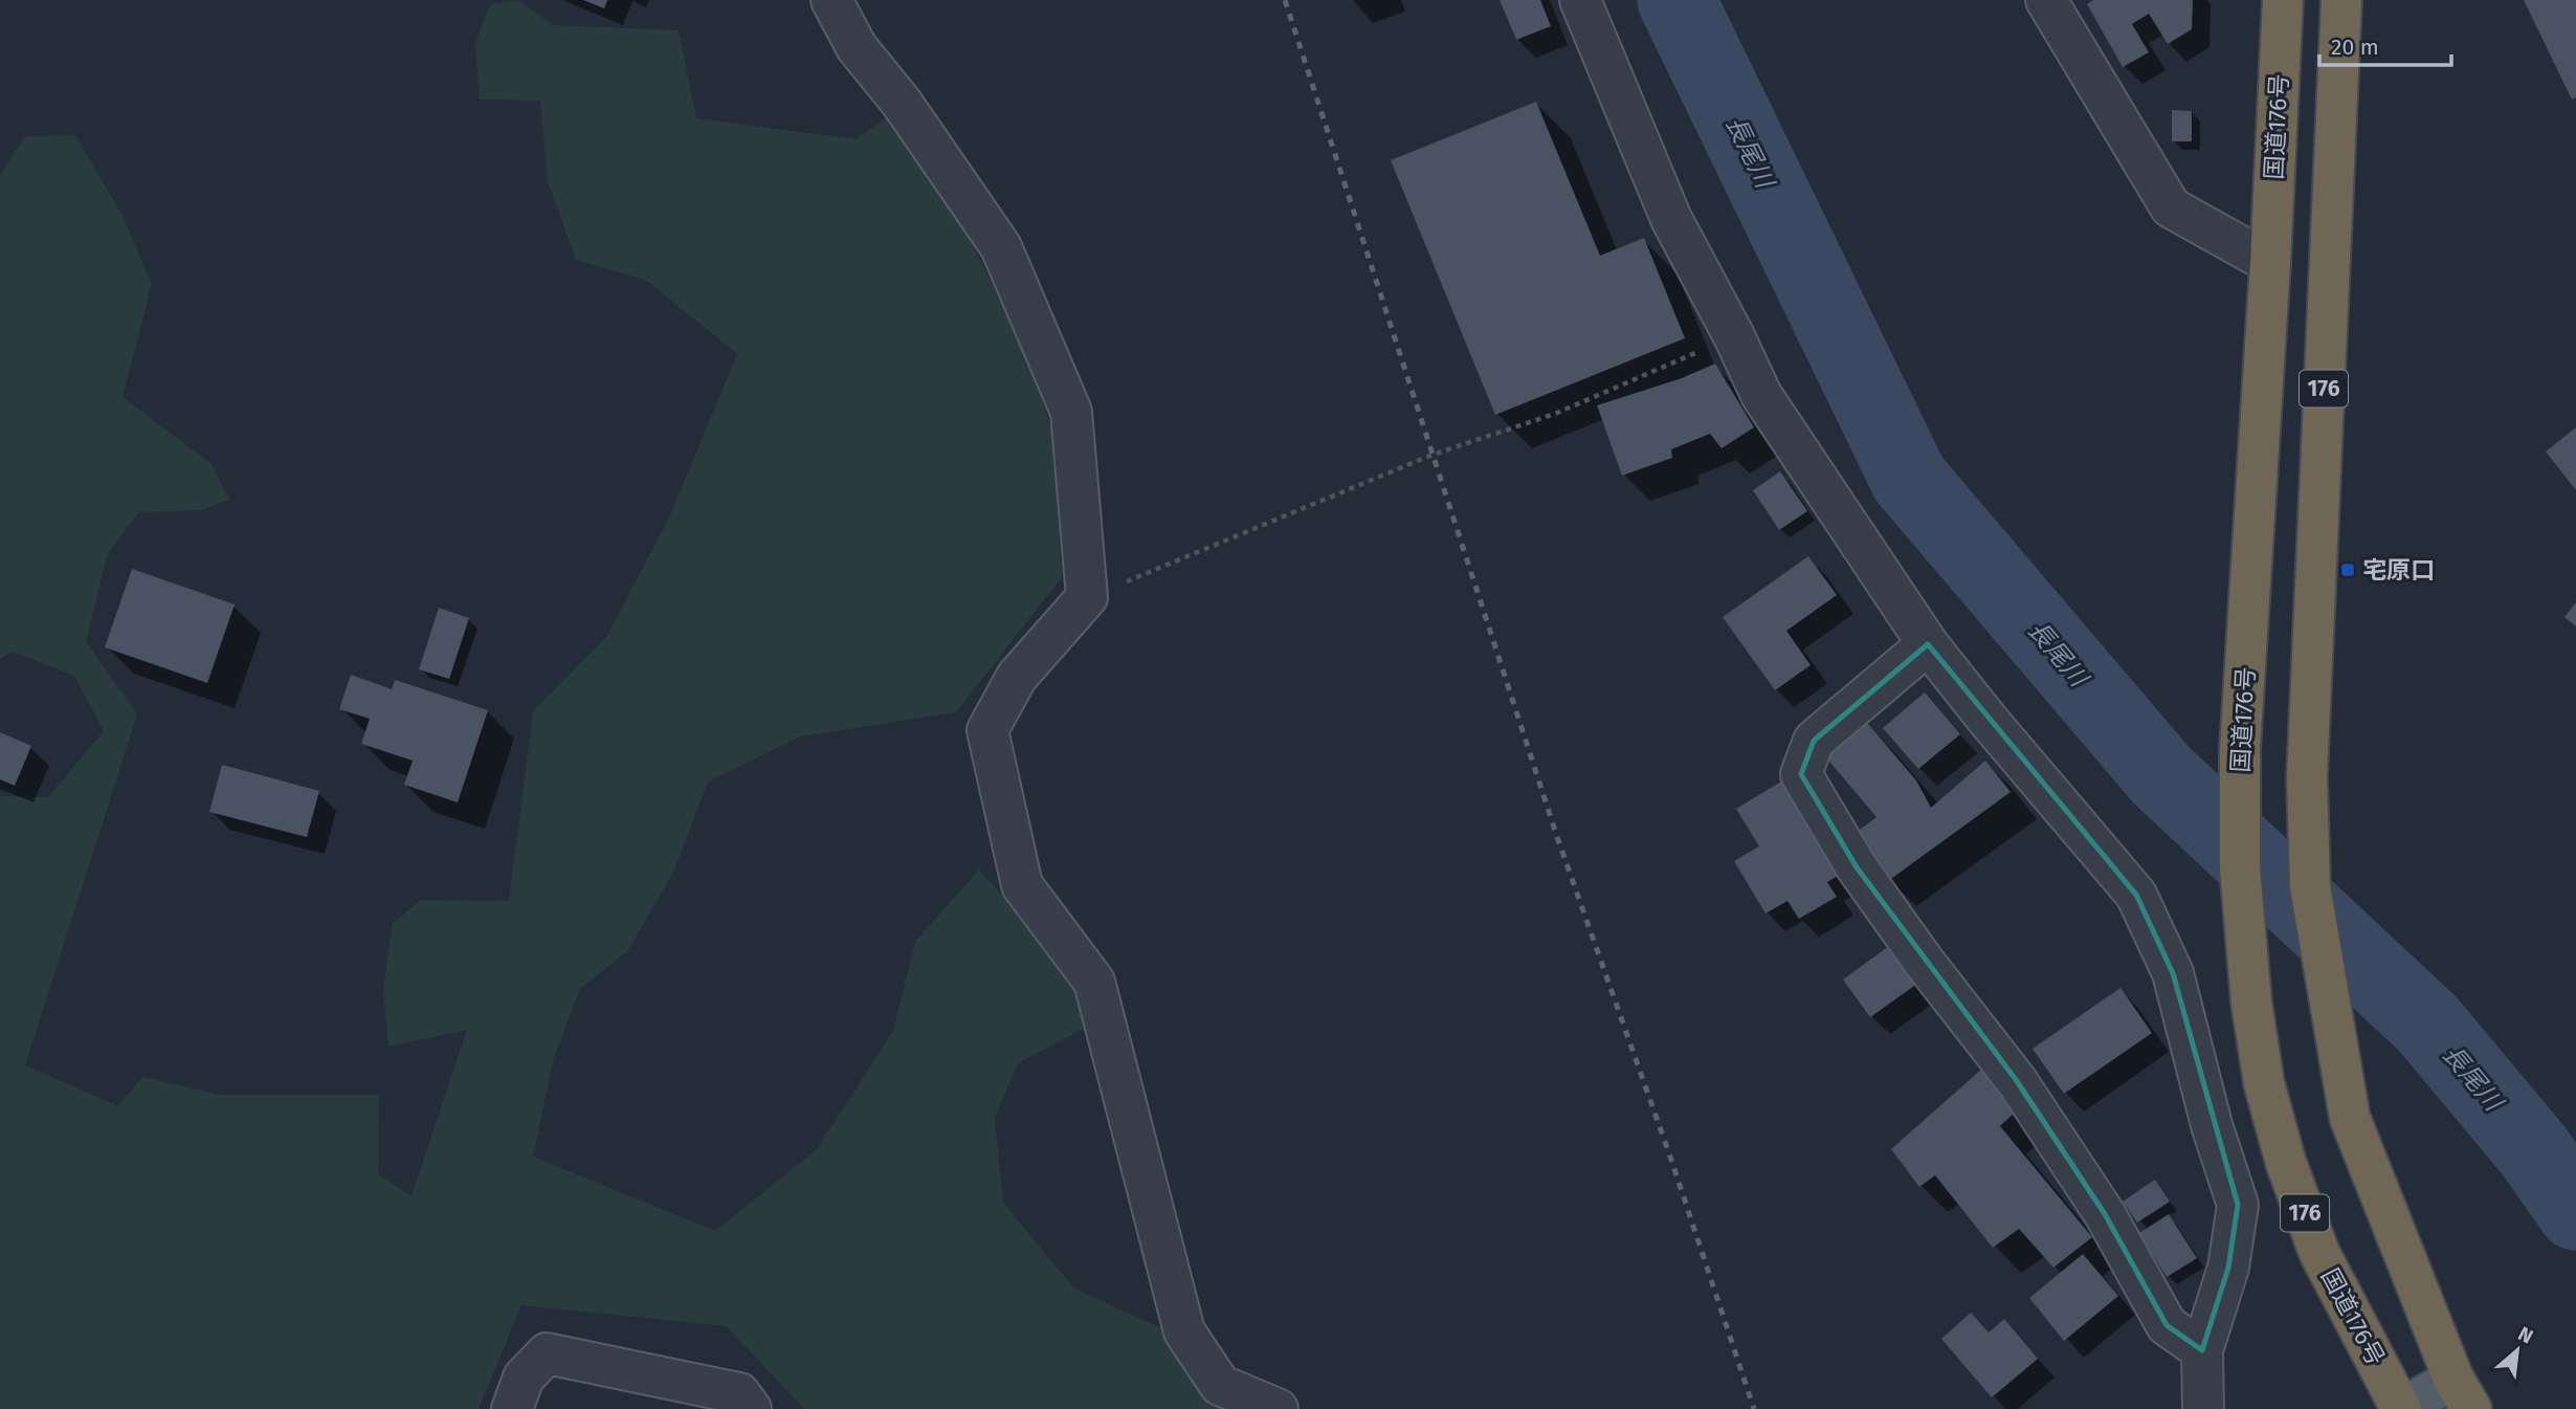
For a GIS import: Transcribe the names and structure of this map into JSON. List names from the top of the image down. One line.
{"streets":{"highway":["国道176号","176"]},"water":["長尾川"],"places":{"transit":["宅原口"]},"scale_bar":"20 m","north":"top right"}
